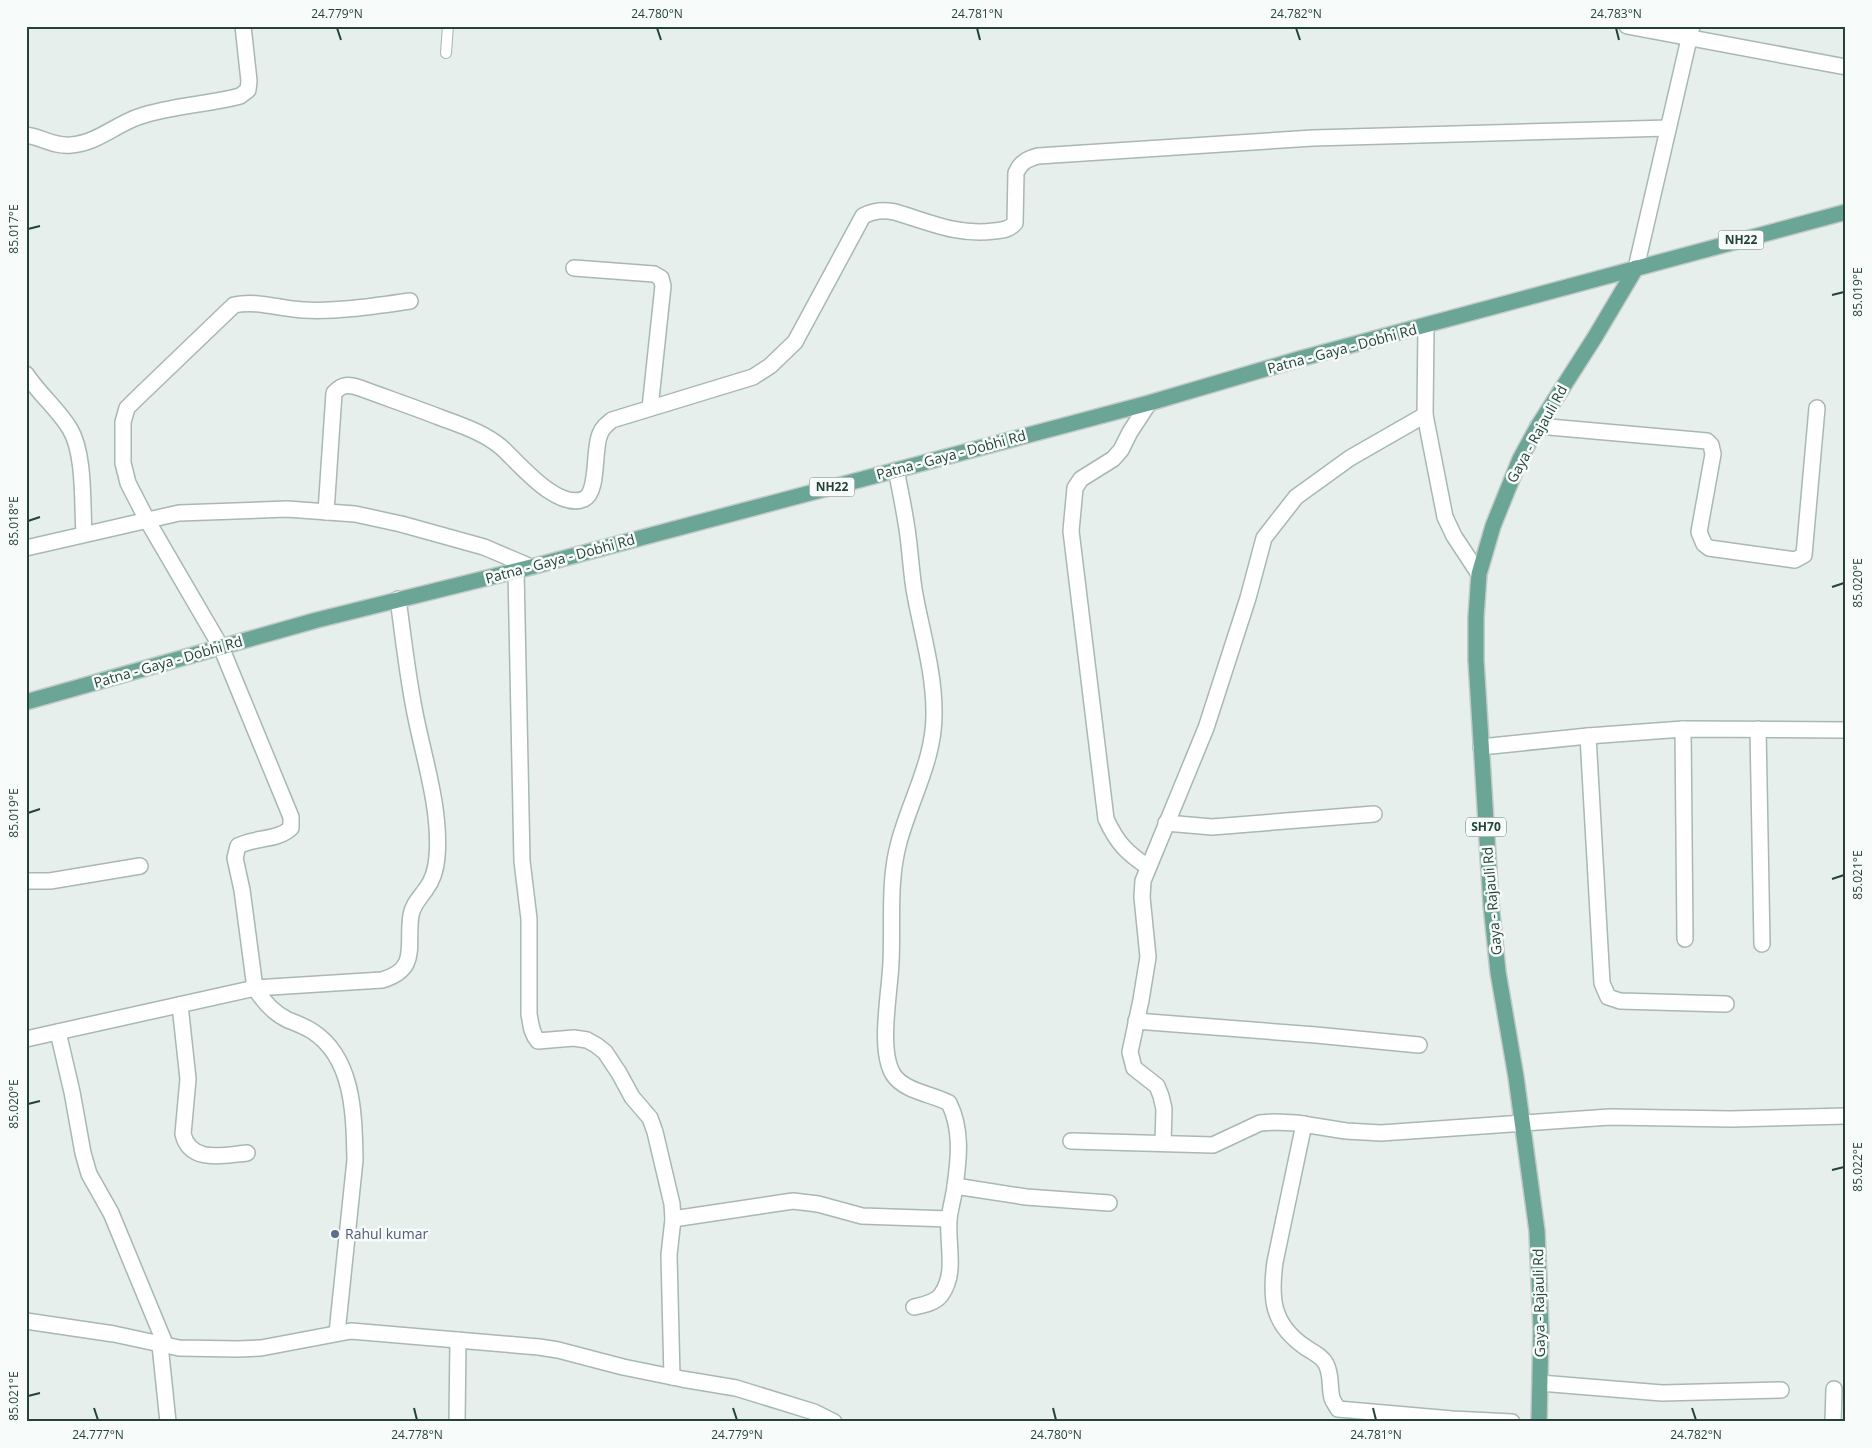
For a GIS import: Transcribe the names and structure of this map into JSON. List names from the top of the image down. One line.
{"streets":{"main road":["NH22","Patna - Gaya - Dobhi Rd","Gaya - Rajauli Rd","SH70"]},"crossings":[["Patna - Gaya - Dobhi Rd","Gaya - Rajauli Rd"]],"places":["Rahul kumar"],"coordinates":["24.779°N","24.780°N","24.781°N","24.782°N","24.783°N","85.017°E","85.019°E","85.018°E","85.020°E","85.021°E","85.022°E","24.777°N","24.778°N"]}
